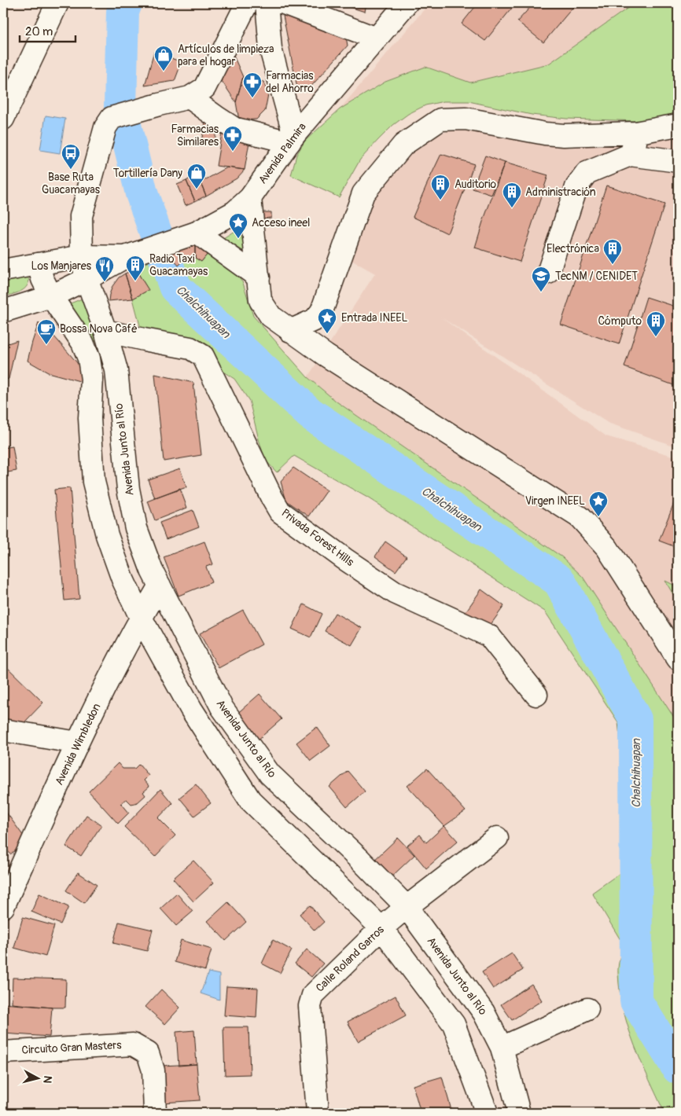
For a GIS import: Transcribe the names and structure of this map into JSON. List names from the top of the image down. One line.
{"streets":{"street":["Avenida Palmira","Avenida Junto al Río","Privada Forest Hills","Avenida Wimbledon","Calle Roland Garros","Circuito Gran Masters"]},"crossings":[["Avenida Junto al Río","Privada Forest Hills"],["Avenida Junto al Río","Avenida Wimbledon"],["Avenida Junto al Río","Calle Roland Garros"]],"water":["Chalchihuapan"],"places":{"shop":["Artículos de limpieza para el hogar","Tortillería Dany"],"pharmacy":["Farmacias del Ahorro","Farmacias Similares"],"bus stop":["Base Ruta Guacamayas"],"building":["Auditorio","Administración","Electrónica","Radio Taxi Guacamayas","Cómputo"],"place":["Acceso ineel","Entrada INEEL","Virgen INEEL"],"restaurant":["Los Manjares"],"school or university":["TecNM / CENIDET"],"cafe":["Bossa Nova Café"]},"scale_bar":"20 m","north":"right"}
